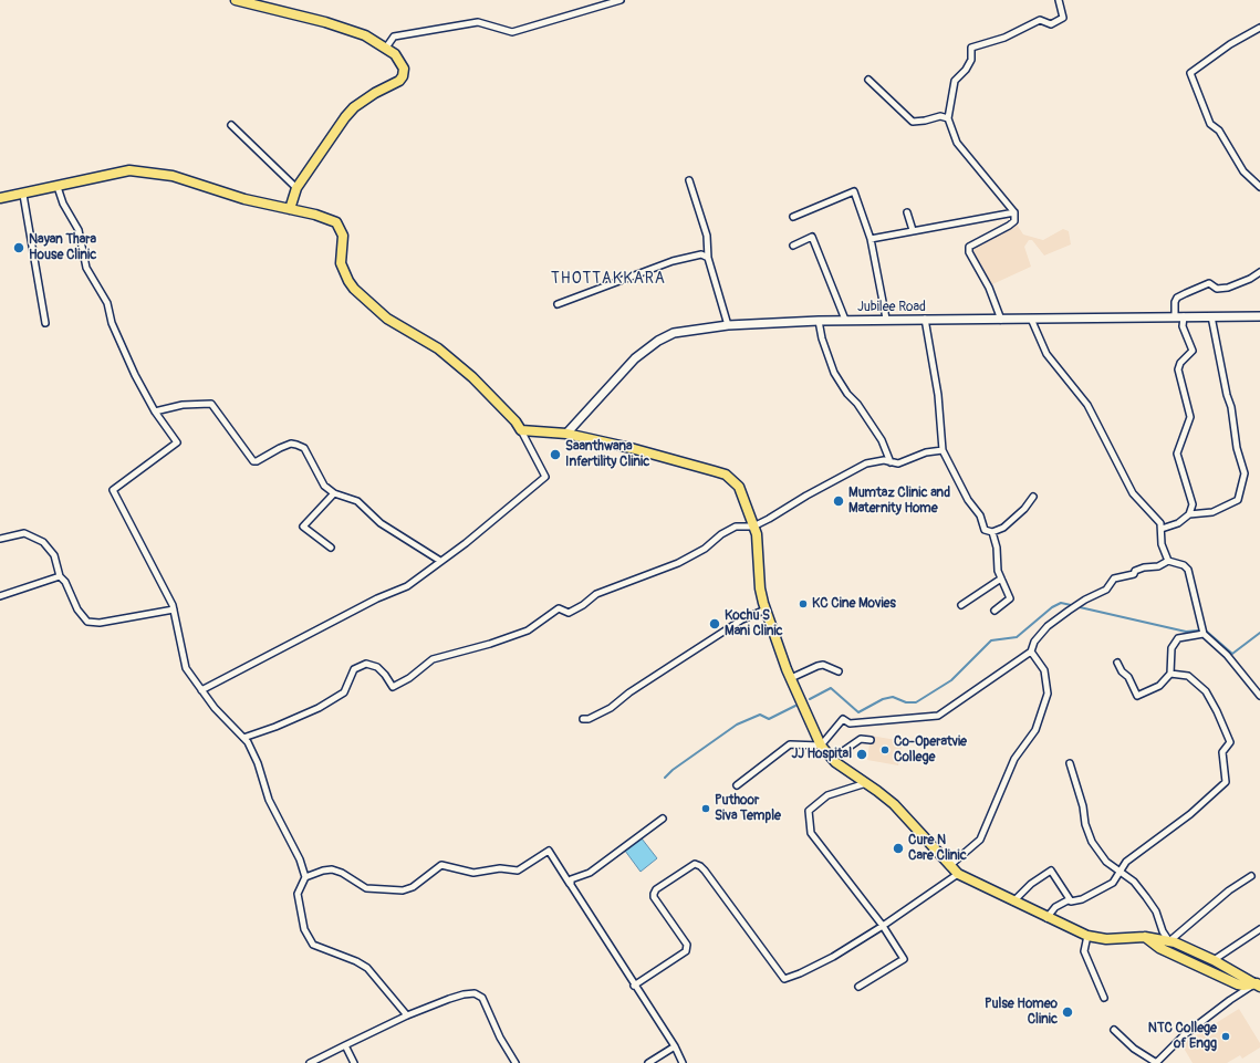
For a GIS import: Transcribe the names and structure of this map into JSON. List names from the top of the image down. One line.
{"streets":{"main road":["Jubilee Road"]},"districts":["THOTTAKKARA"],"places":["Nayan Thara House Clinic","Saanthwana Infertility Clinic","Mumtaz Clinic and Maternity Home","KC Cine Movies","Kochu S Mani Clinic","Co-Operatvie College","JJ Hospital","Puthoor Siva Temple","Cure N Care Clinic","Pulse Homeo Clinic","NTC College of Engg"]}
